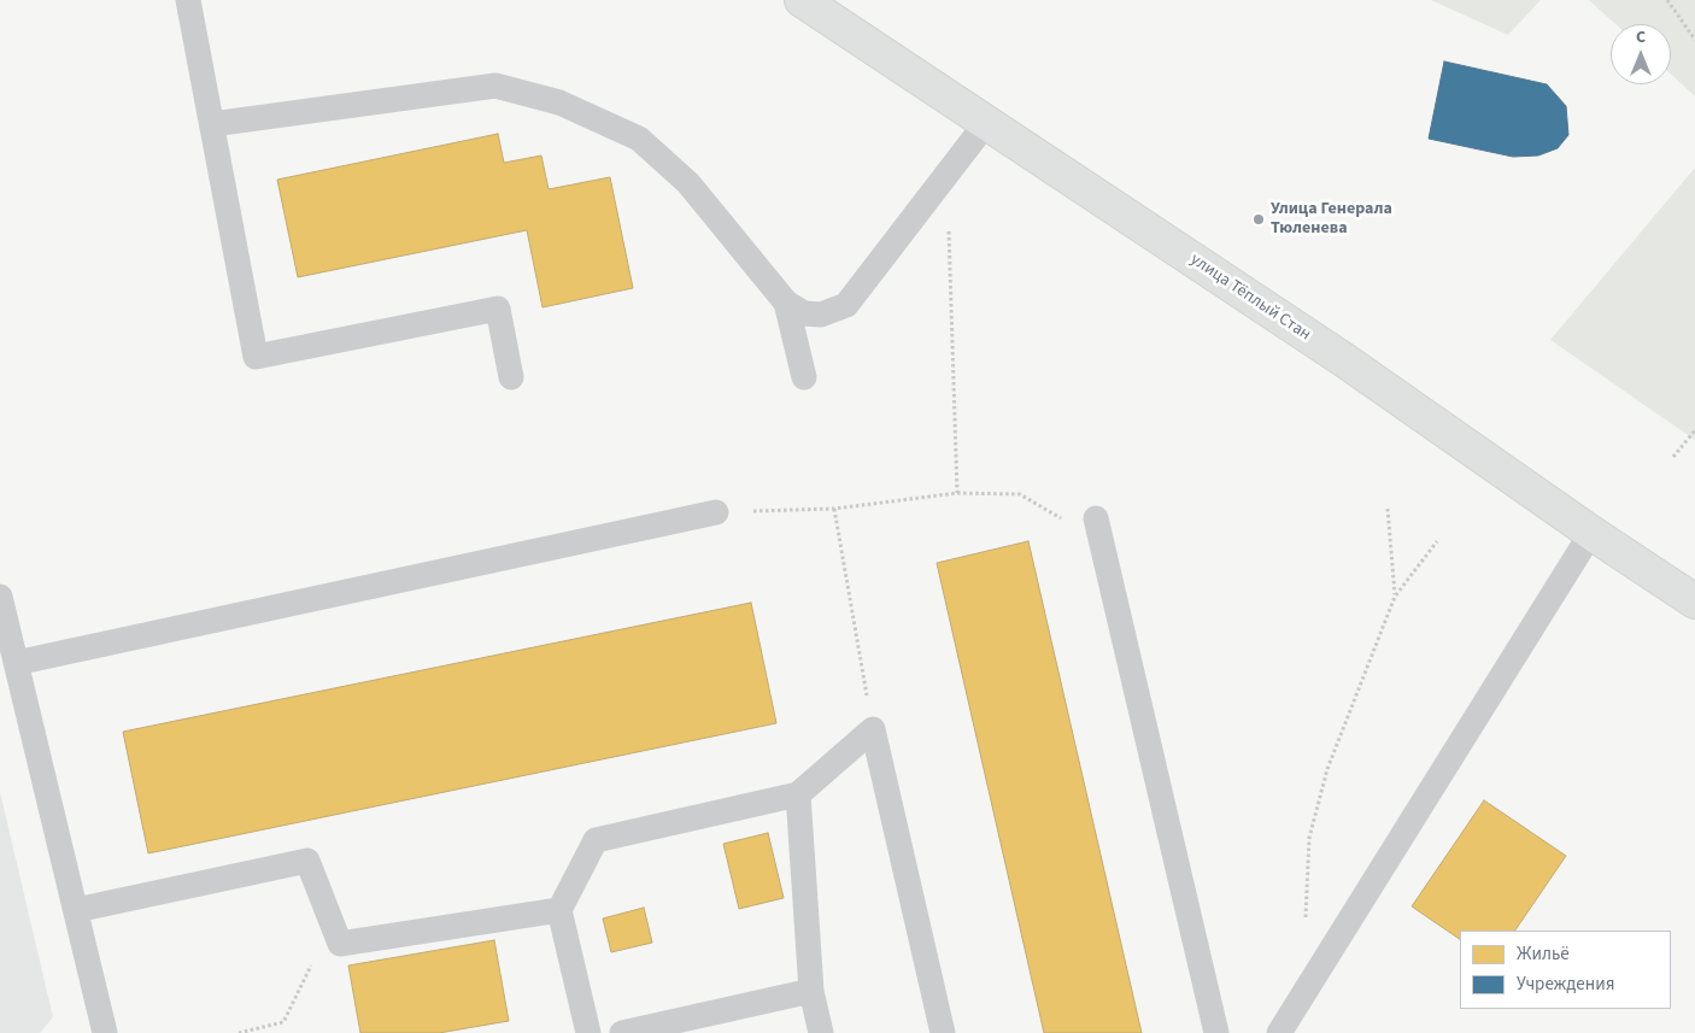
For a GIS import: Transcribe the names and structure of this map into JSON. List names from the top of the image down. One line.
{"streets":{"street":["улица Тёплый Стан"]},"places":["Улица Генерала Тюленева"],"legend":["Жильё","Учреждения"],"north":"top"}
